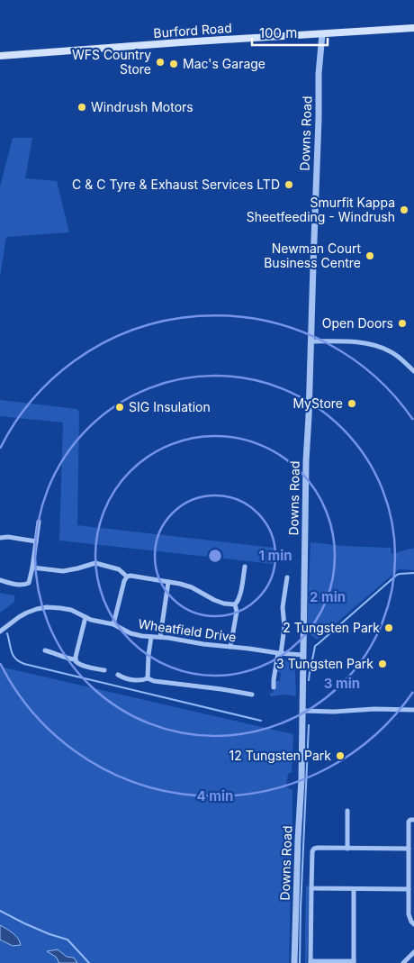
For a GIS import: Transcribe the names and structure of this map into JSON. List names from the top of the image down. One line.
{"streets":{"main road":["Burford Road"],"street":["Downs Road","Wheatfield Drive"]},"crossings":[["Burford Road","Downs Road"],["Downs Road","Wheatfield Drive"]],"places":["WFS Country Store","Mac's Garage","Windrush Motors","C & C Tyre & Exhaust Services LTD","Smurfit Kappa Sheetfeeding - Windrush","Newman Court Business Centre","Open Doors","MyStore","SIG Insulation","2 Tungsten Park","3 Tungsten Park","12 Tungsten Park"],"scale_bar":"100 m","rings":["1 min","2 min","3 min","4 min"]}
